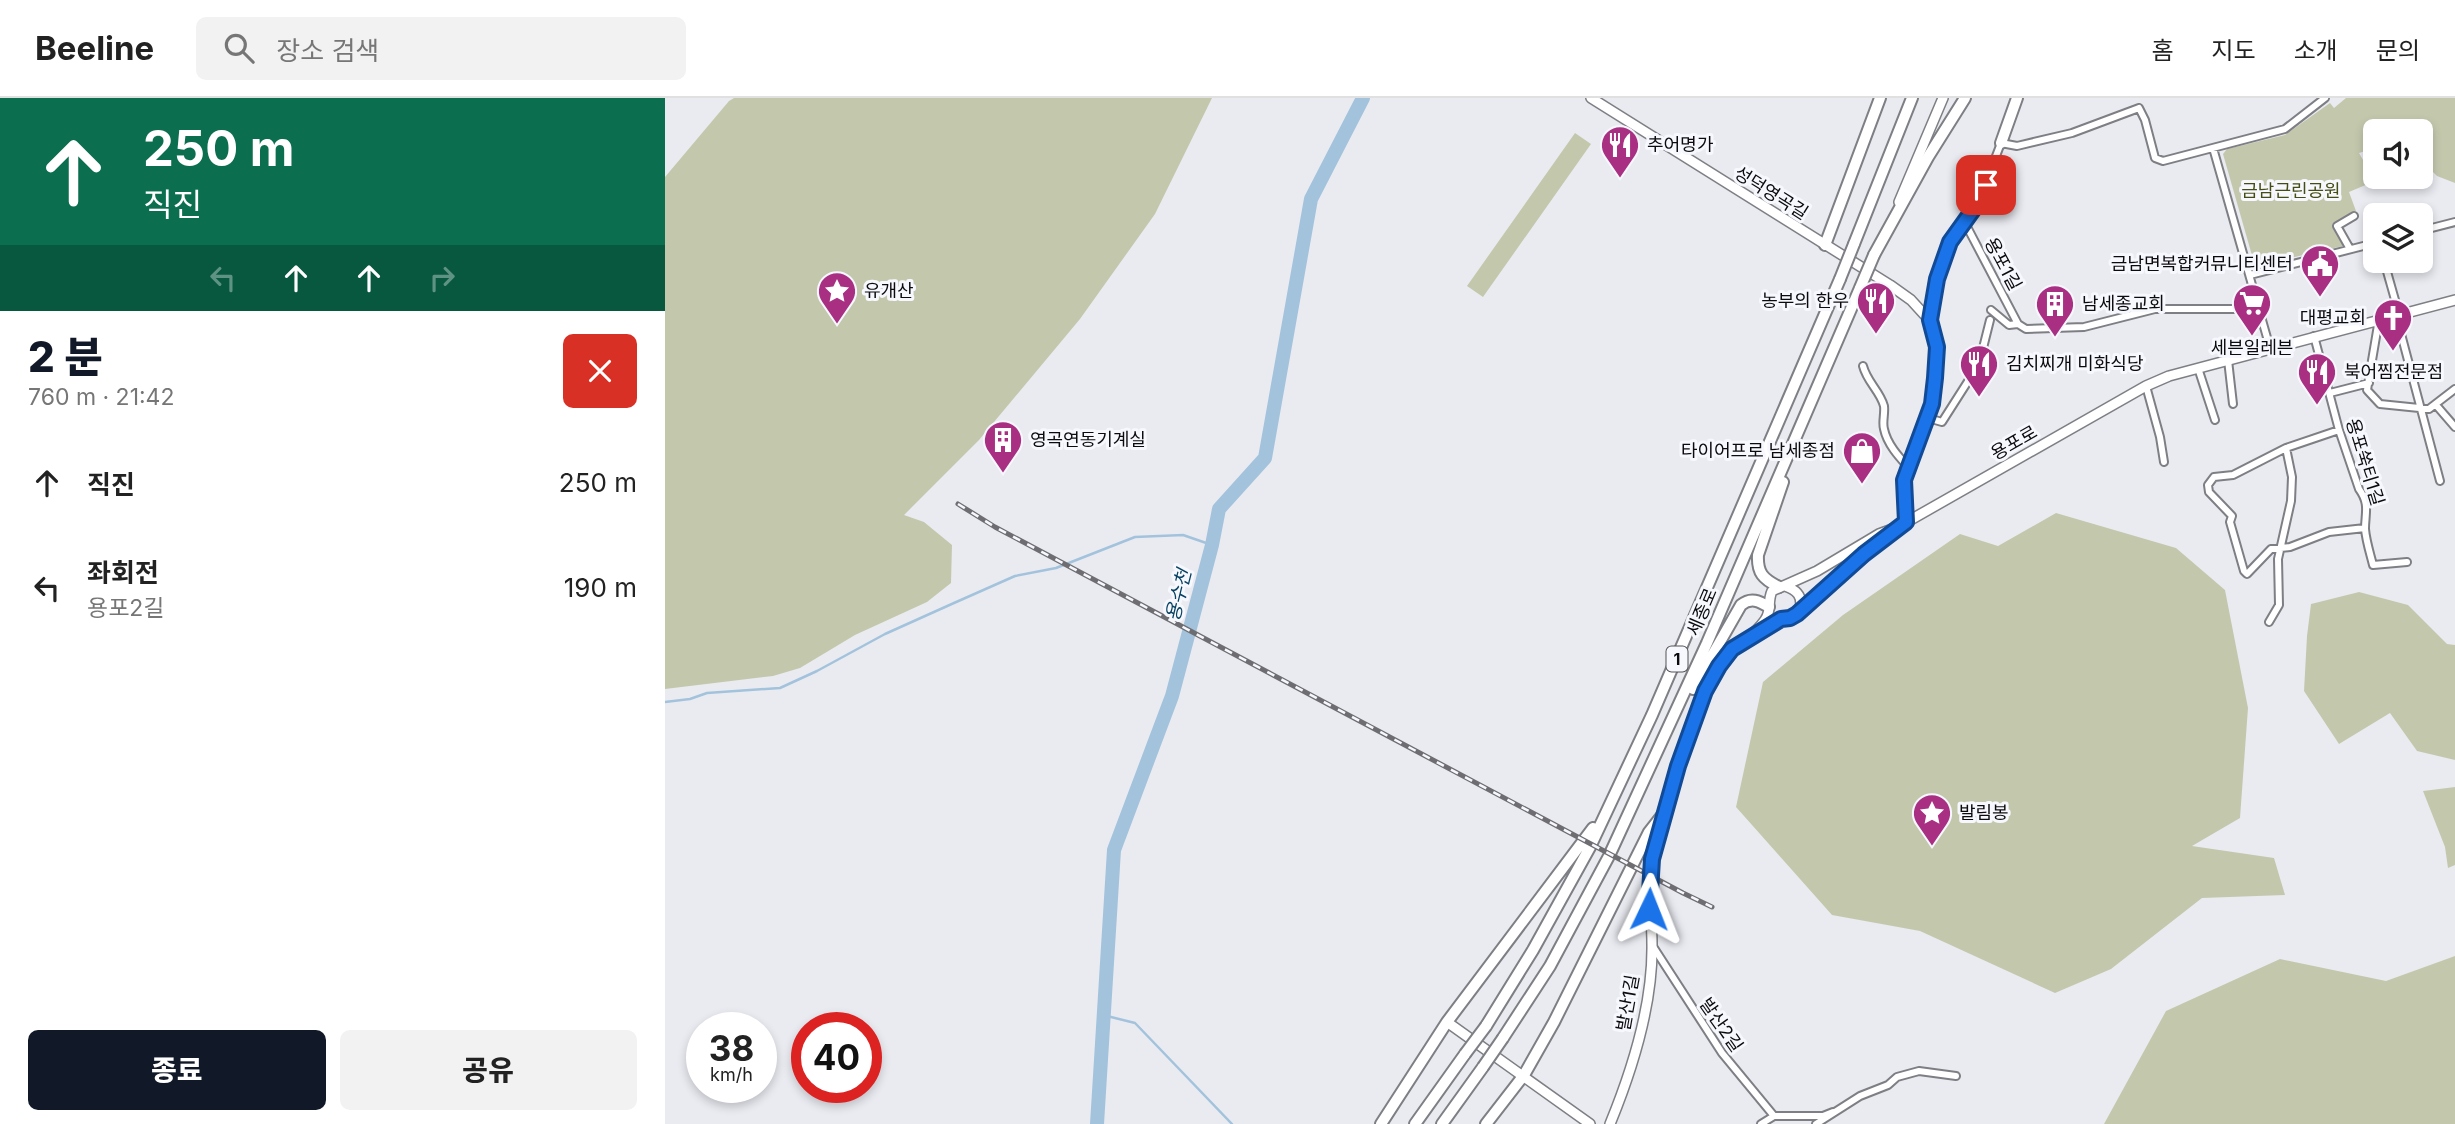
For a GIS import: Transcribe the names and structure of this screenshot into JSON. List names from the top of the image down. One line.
{"streets":{"highway":["세종로","1"],"street":["성덕영곡길","용포1길","용포로","용포쑥티1길","발산1길","발산2길"]},"crossings":[["용포로","용포쑥티1길"],["발산1길","발산2길"]],"water":["용수천"],"parks":["금남근린공원"],"places":{"restaurant":["추어명가","농부의 한우","김치찌개 미화식당","북어찜전문점"],"public building":["금남면복합커뮤니티센터"],"place":["유개산","발림봉"],"supermarket":["세븐일레븐"],"building":["남세종교회","영곡연동기계실"],"church":["대평교회"],"shop":["타이어프로 남세종점"]},"page":{"header":"Beeline","search":"장소 검색","nav":["홈","지도","소개","문의"],"turn":["250 m","직진"],"heading":["2 분","760 m · 21:42"],"list":[{"name":"직진","value":"250 m"},{"name":"좌회전","note":"용포2길","value":"190 m"}],"speed":"38 km/h","limit":"40","buttons":["종료","공유"]}}
